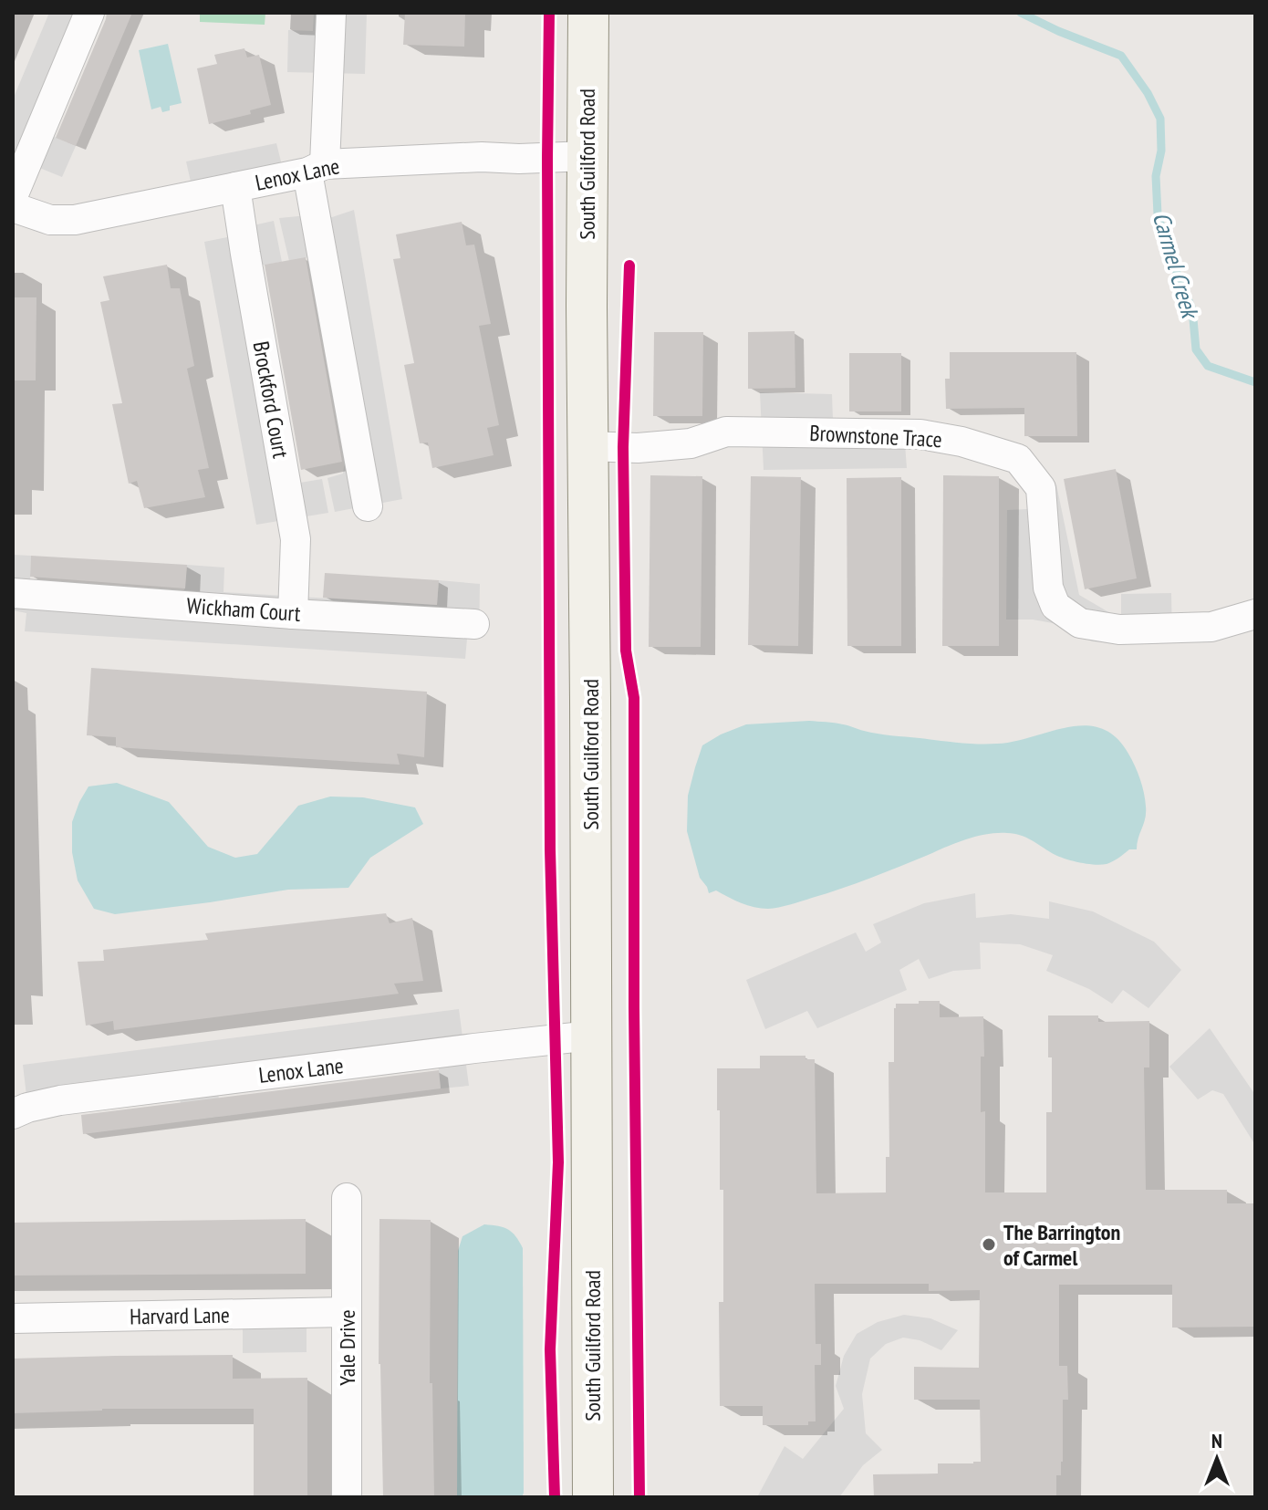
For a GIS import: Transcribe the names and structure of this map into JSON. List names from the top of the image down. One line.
{"streets":{"main road":["South Guilford Road"],"street":["Lenox Lane","Brockford Court","Brownstone Trace","Wickham Court","Harvard Lane","Yale Drive"]},"crossings":[["South Guilford Road","Lenox Lane"],["South Guilford Road","Brownstone Trace"],["Lenox Lane","Brockford Court"],["Brockford Court","Wickham Court"],["Harvard Lane","Yale Drive"]],"water":["Carmel Creek"],"places":["The Barrington of Carmel"],"north":"top"}
